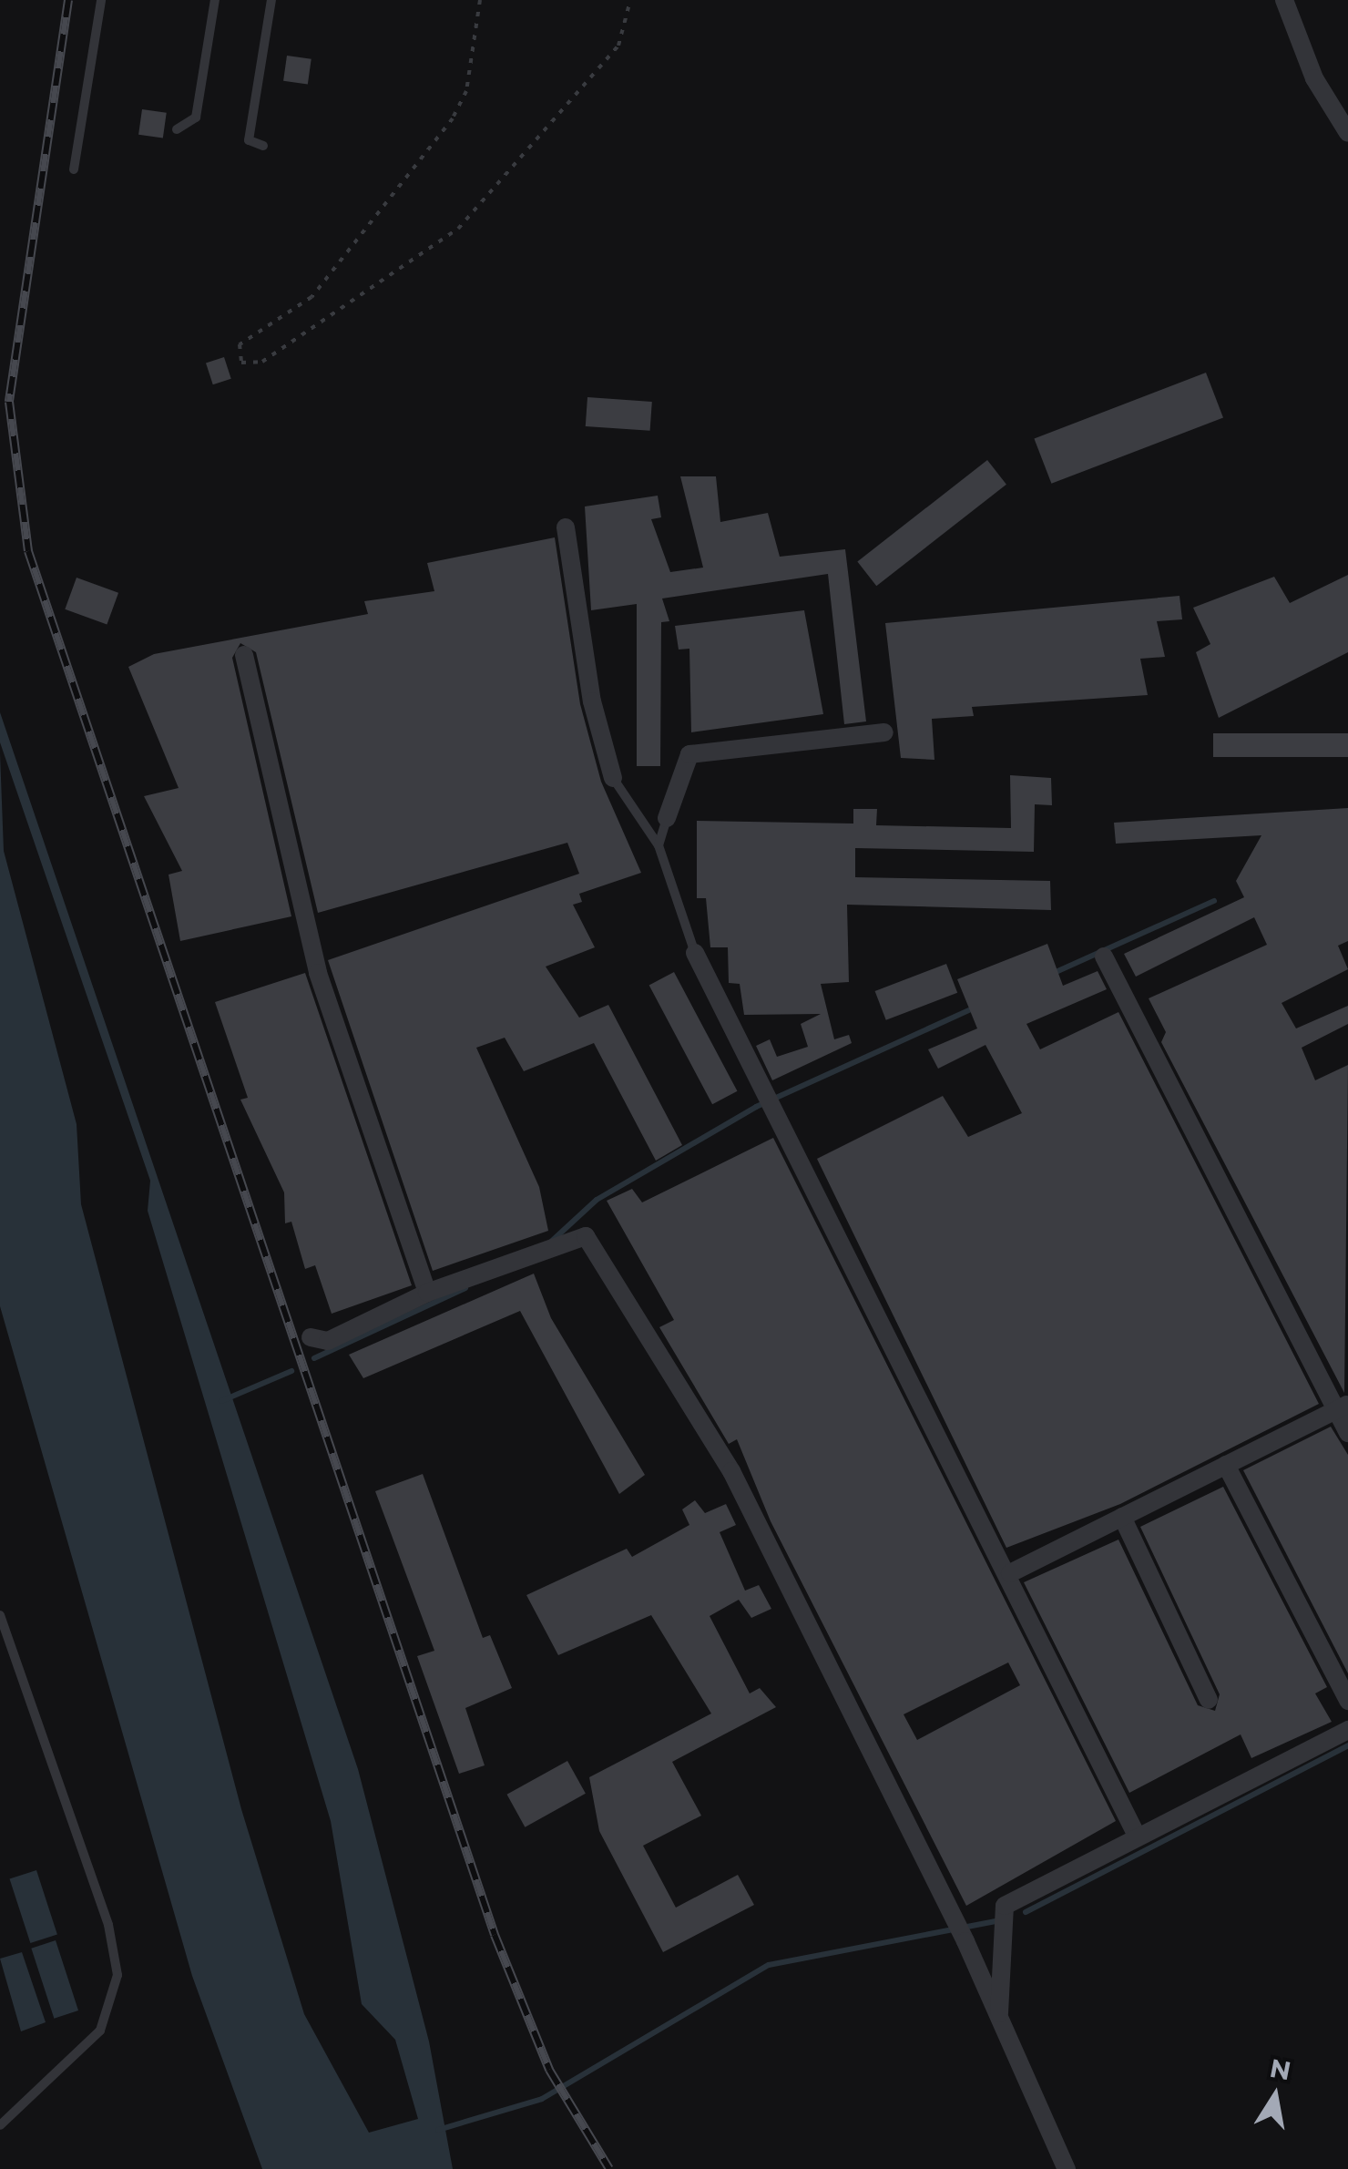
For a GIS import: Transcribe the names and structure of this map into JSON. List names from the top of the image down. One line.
{"north":"top"}
